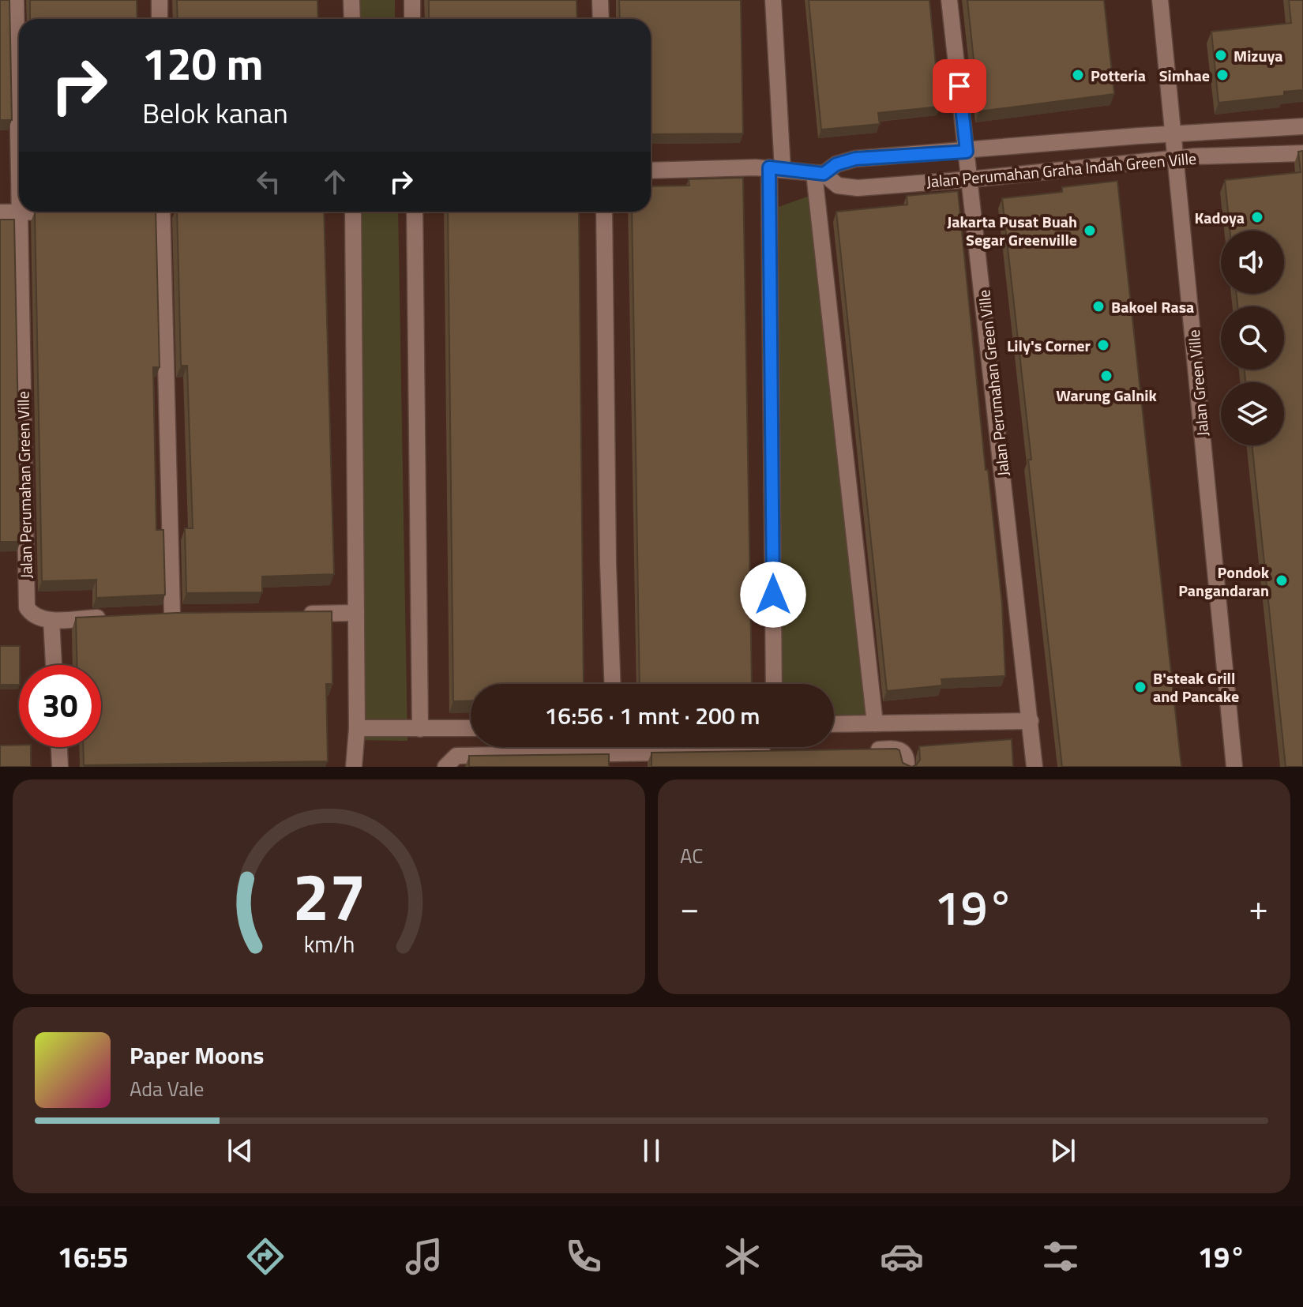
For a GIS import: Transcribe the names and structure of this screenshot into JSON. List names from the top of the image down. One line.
{"streets":{"street":["Jalan Perumahan Graha Indah Green Ville","Jalan Perumahan Green Ville","Jalan Green Ville"]},"crossings":[["Jalan Perumahan Graha Indah Green Ville","Jalan Perumahan Green Ville"],["Jalan Perumahan Graha Indah Green Ville","Jalan Green Ville"]],"places":["Mizuya","Potteria","Simhae","Kadoya","Jakarta Pusat Buah Segar Greenville","Bakoel Rasa","Lily's Corner","Warung Galnik","Pondok Pangandaran","B'steak Grill and Pancake"],"page":{"turn":["120 m","Belok kanan"],"limit":"30","trip":"16:56 · 1 mnt · 200 m","tile":"AC","heat":["−","19°","+"],"song":["Paper Moons","Ada Vale"],"tabs":["16:55","19°"],"gauge":["27","km/h"]}}
